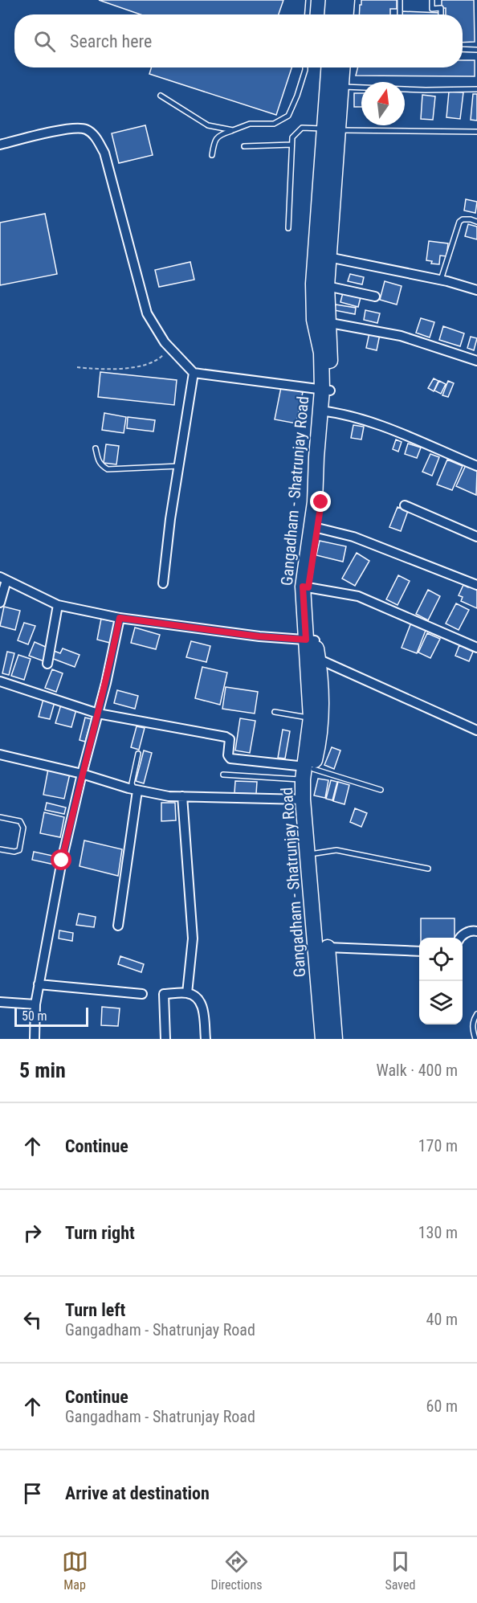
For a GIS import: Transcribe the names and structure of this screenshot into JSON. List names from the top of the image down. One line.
{"streets":{"main road":["Gangadham - Shatrunjay Road"]},"scale_bar":"50 m","north":"top","page":{"search":"Search here","scale":"50 m","heading":["5 min","Walk · 400 m"],"list":[["Continue","170 m"],["Turn right","130 m"],["Turn left","Gangadham - Shatrunjay Road","40 m"],["Continue","Gangadham - Shatrunjay Road","60 m"],"Arrive at destination"],"nav":["Map","Directions","Saved"]}}
